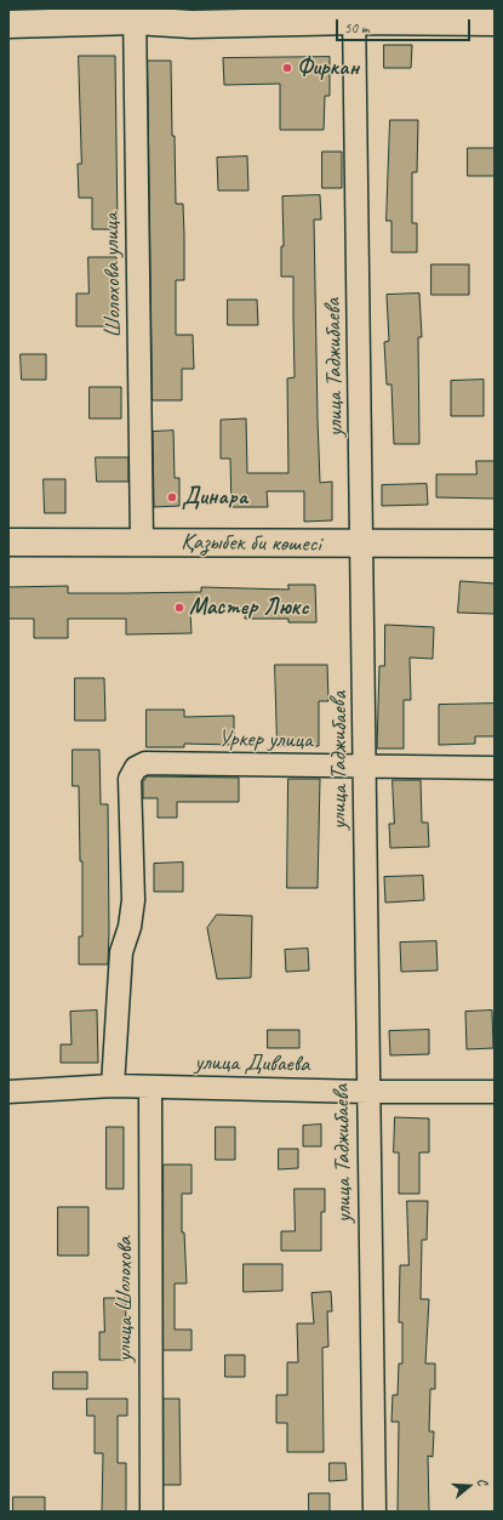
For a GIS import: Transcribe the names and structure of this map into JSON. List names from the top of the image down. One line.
{"streets":{"main road":["Қазыбек би көшесі"],"street":["Шолохова улица","улица Таджибаева","Уркер улица","улица Диваева","улица Шолохова"]},"crossings":[["Шолохова улица","Қазыбек би көшесі"],["улица Таджибаева","Қазыбек би көшесі"],["улица Таджибаева","Уркер улица"],["улица Таджибаева","улица Диваева"],["Уркер улица","улица Диваева"],["улица Диваева","улица Шолохова"]],"places":["Фиркан","Динара","Мастер Люкс"],"scale_bar":"50 m","north":"right"}
